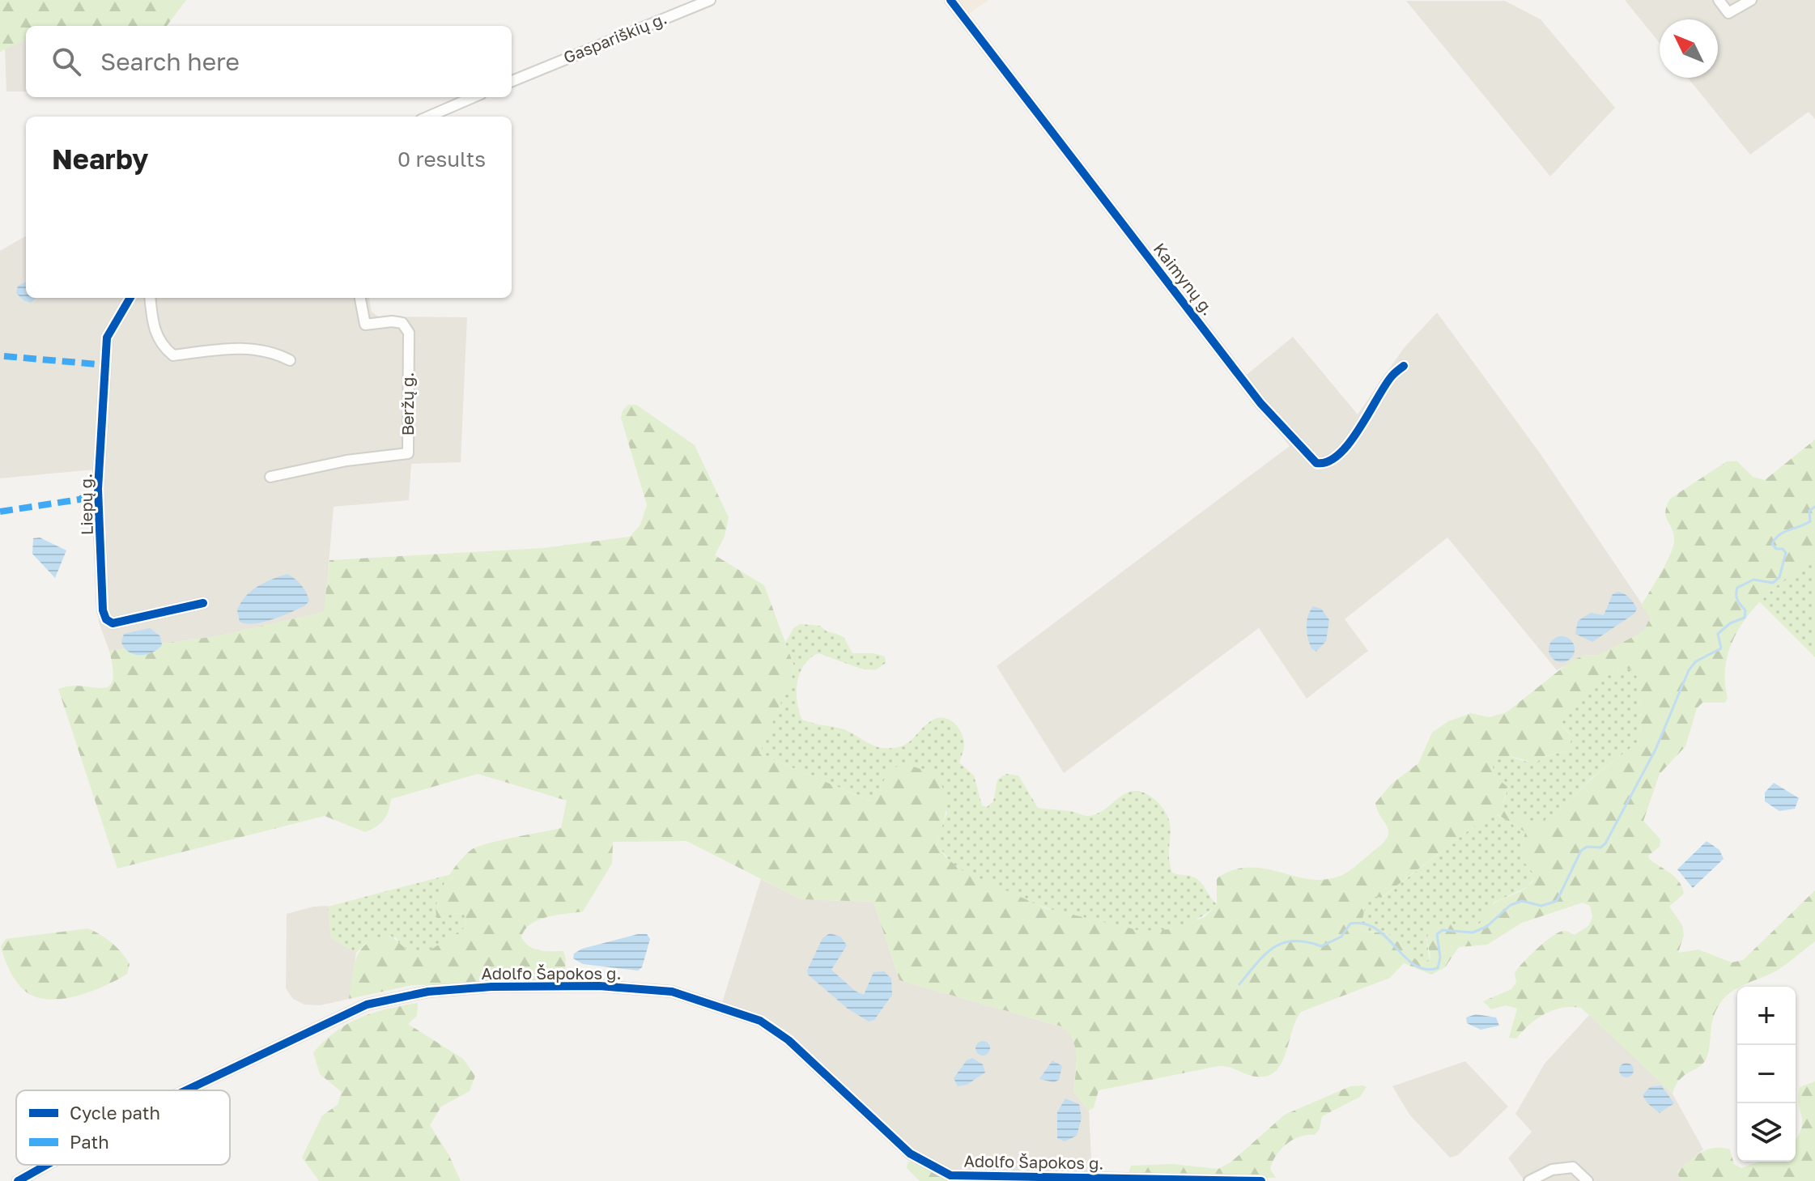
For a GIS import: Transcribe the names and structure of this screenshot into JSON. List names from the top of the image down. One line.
{"streets":{"street":["Gaspariškių g.","Kaimynų g.","Beržų g.","Liepų g.","Adolfo Šapokos g."]},"legend":["Cycle path","Path"],"north":"top left","page":{"search":"Search here","heading":["Nearby","0 results"],"map_buttons":["+","−"]}}
